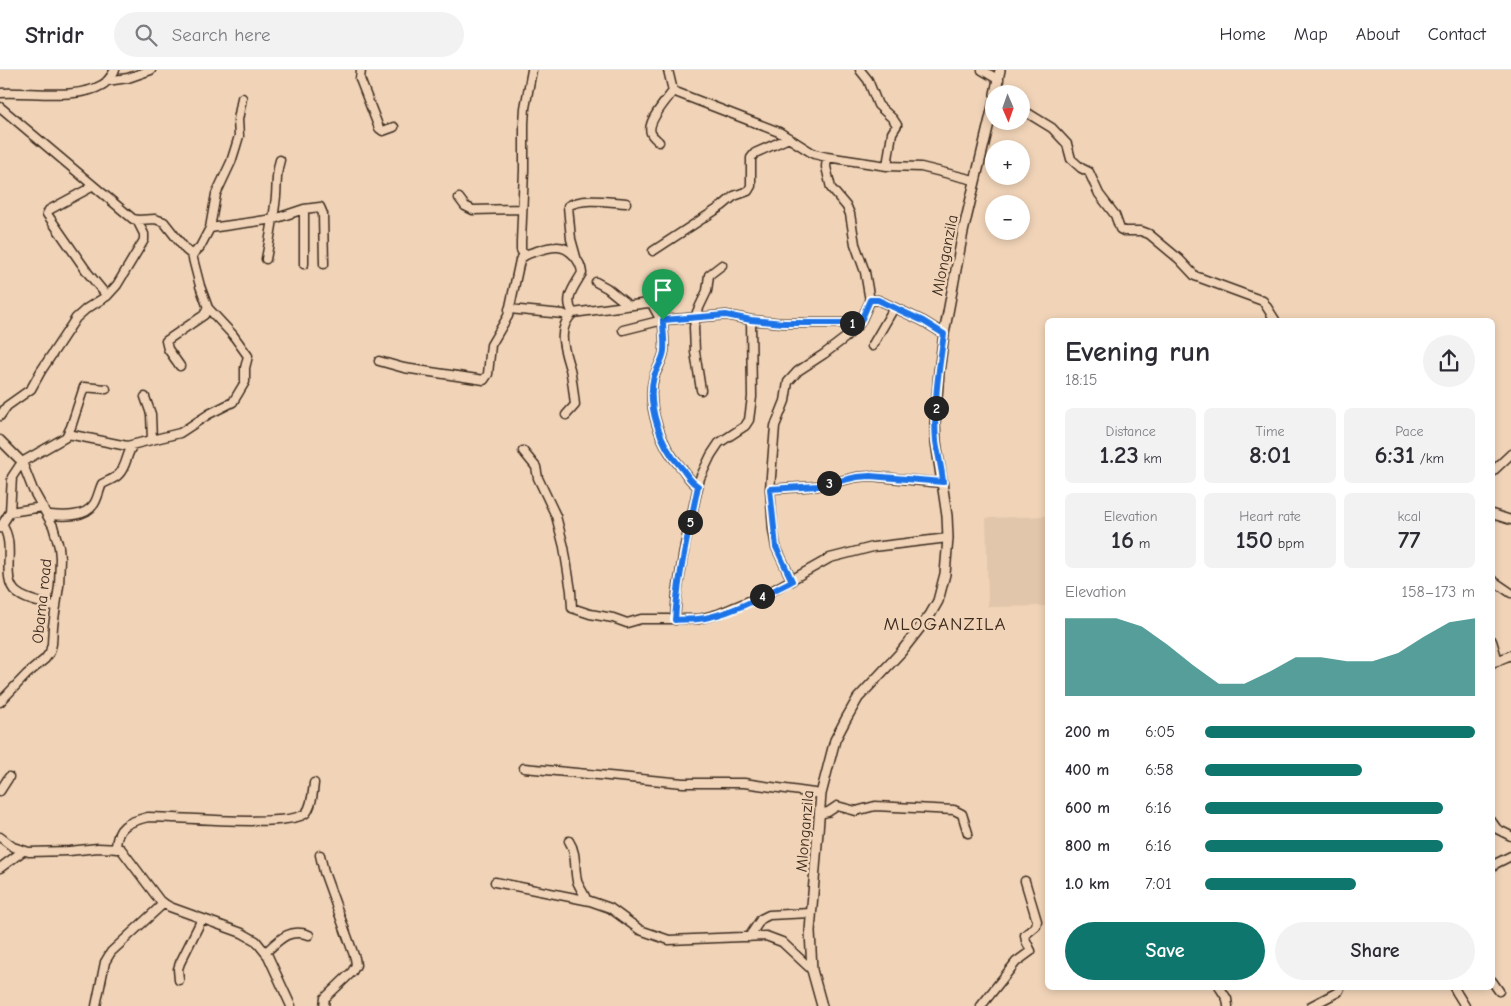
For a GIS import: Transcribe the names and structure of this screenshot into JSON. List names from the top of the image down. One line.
{"streets":{"street":["Mlonganzila","Obama road"]},"districts":["MLOGANZILA"],"north":"bottom","page":{"header":"Stridr","search":"Search here","nav":["Home","Map","About","Contact"],"map_buttons":["+","−"],"pins":["1","2","3","5","4"],"heading":["Evening run","18:15"],"stats":[["Distance","1.23 km"],["Time","8:01"],["Pace","6:31 /km"],["Elevation","16 m"],["Heart rate","150 bpm"],["kcal","77"]],"chart":["Elevation","158–173 m"],"list":[{"name":"200 m","note":"6:05"},{"name":"400 m","note":"6:58"},{"name":"600 m","note":"6:16"},{"name":"800 m","note":"6:16"},{"name":"1.0 km","note":"7:01"}],"buttons":["Save","Share"]}}
